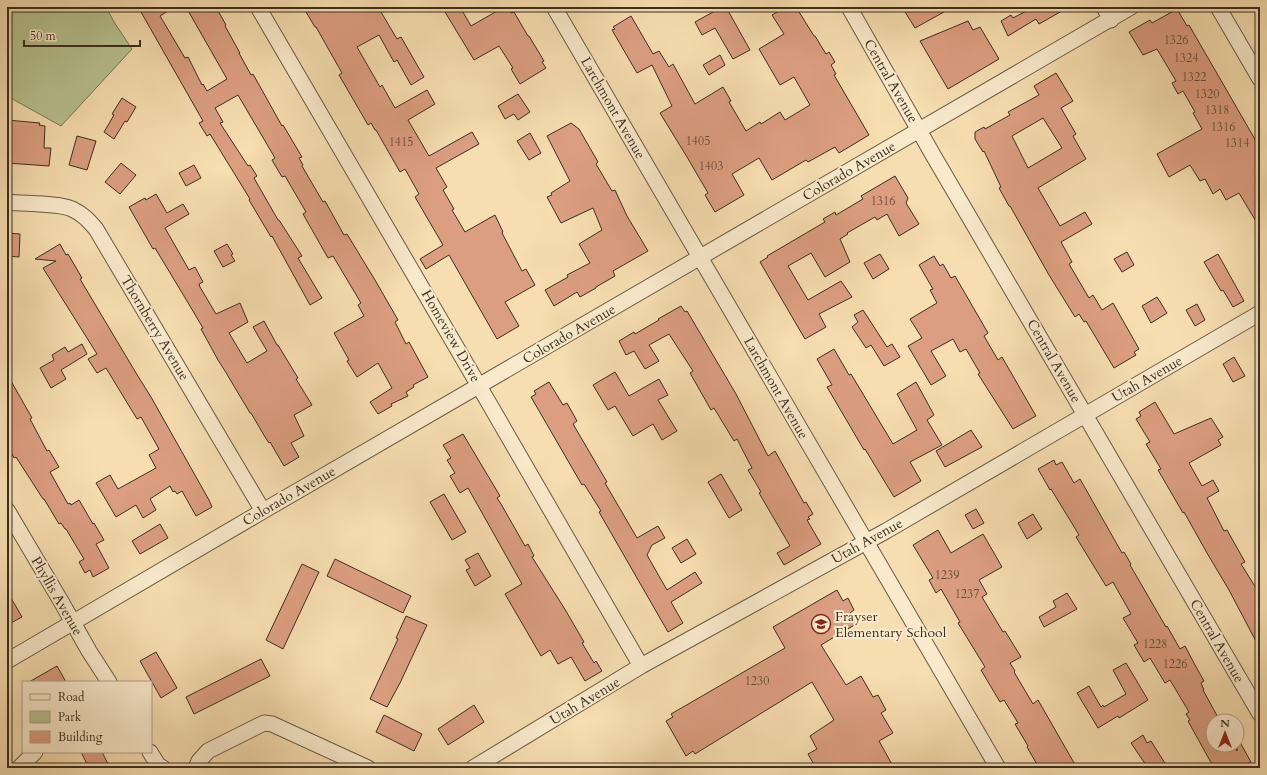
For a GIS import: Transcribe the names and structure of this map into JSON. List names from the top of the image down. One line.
{"streets":{"street":["Central Avenue","Larchmont Avenue","Colorado Avenue","Thornberry Avenue","Homeview Drive","Utah Avenue","Phyllis Avenue"]},"crossings":[["Central Avenue","Colorado Avenue"],["Central Avenue","Utah Avenue"],["Larchmont Avenue","Colorado Avenue"],["Larchmont Avenue","Utah Avenue"],["Colorado Avenue","Thornberry Avenue"],["Colorado Avenue","Homeview Drive"],["Colorado Avenue","Phyllis Avenue"],["Homeview Drive","Utah Avenue"]],"places":{"school or university":["Frayser Elementary School"]},"house_numbers":["1326","1324","1322","1320","1318","1316","1405","1415","1314","1403","1316","1239","1237","1228","1226","1230"],"legend":["Road","Park","Building"],"scale_bar":"50 m","north":"top"}
